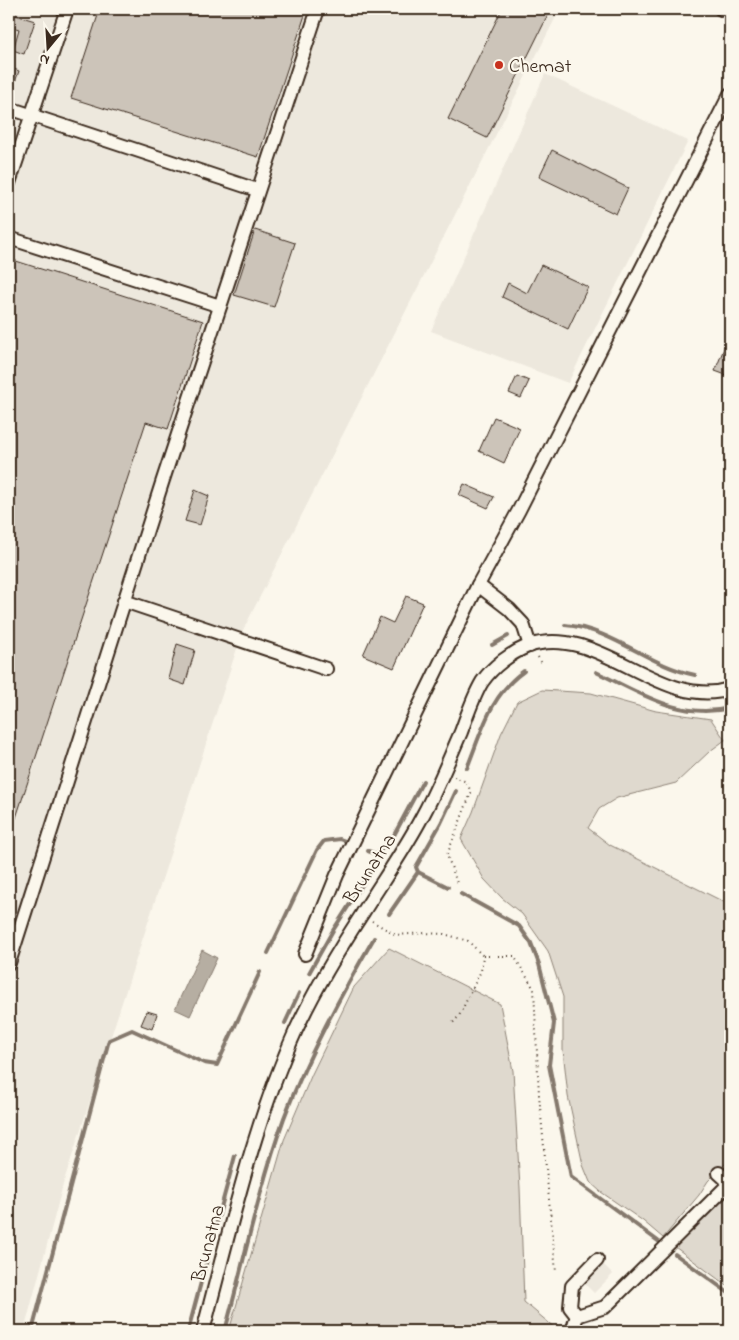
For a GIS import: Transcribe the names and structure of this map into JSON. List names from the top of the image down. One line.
{"streets":{"street":["Brunatna"]},"places":["Chemat"],"north":"bottom"}
